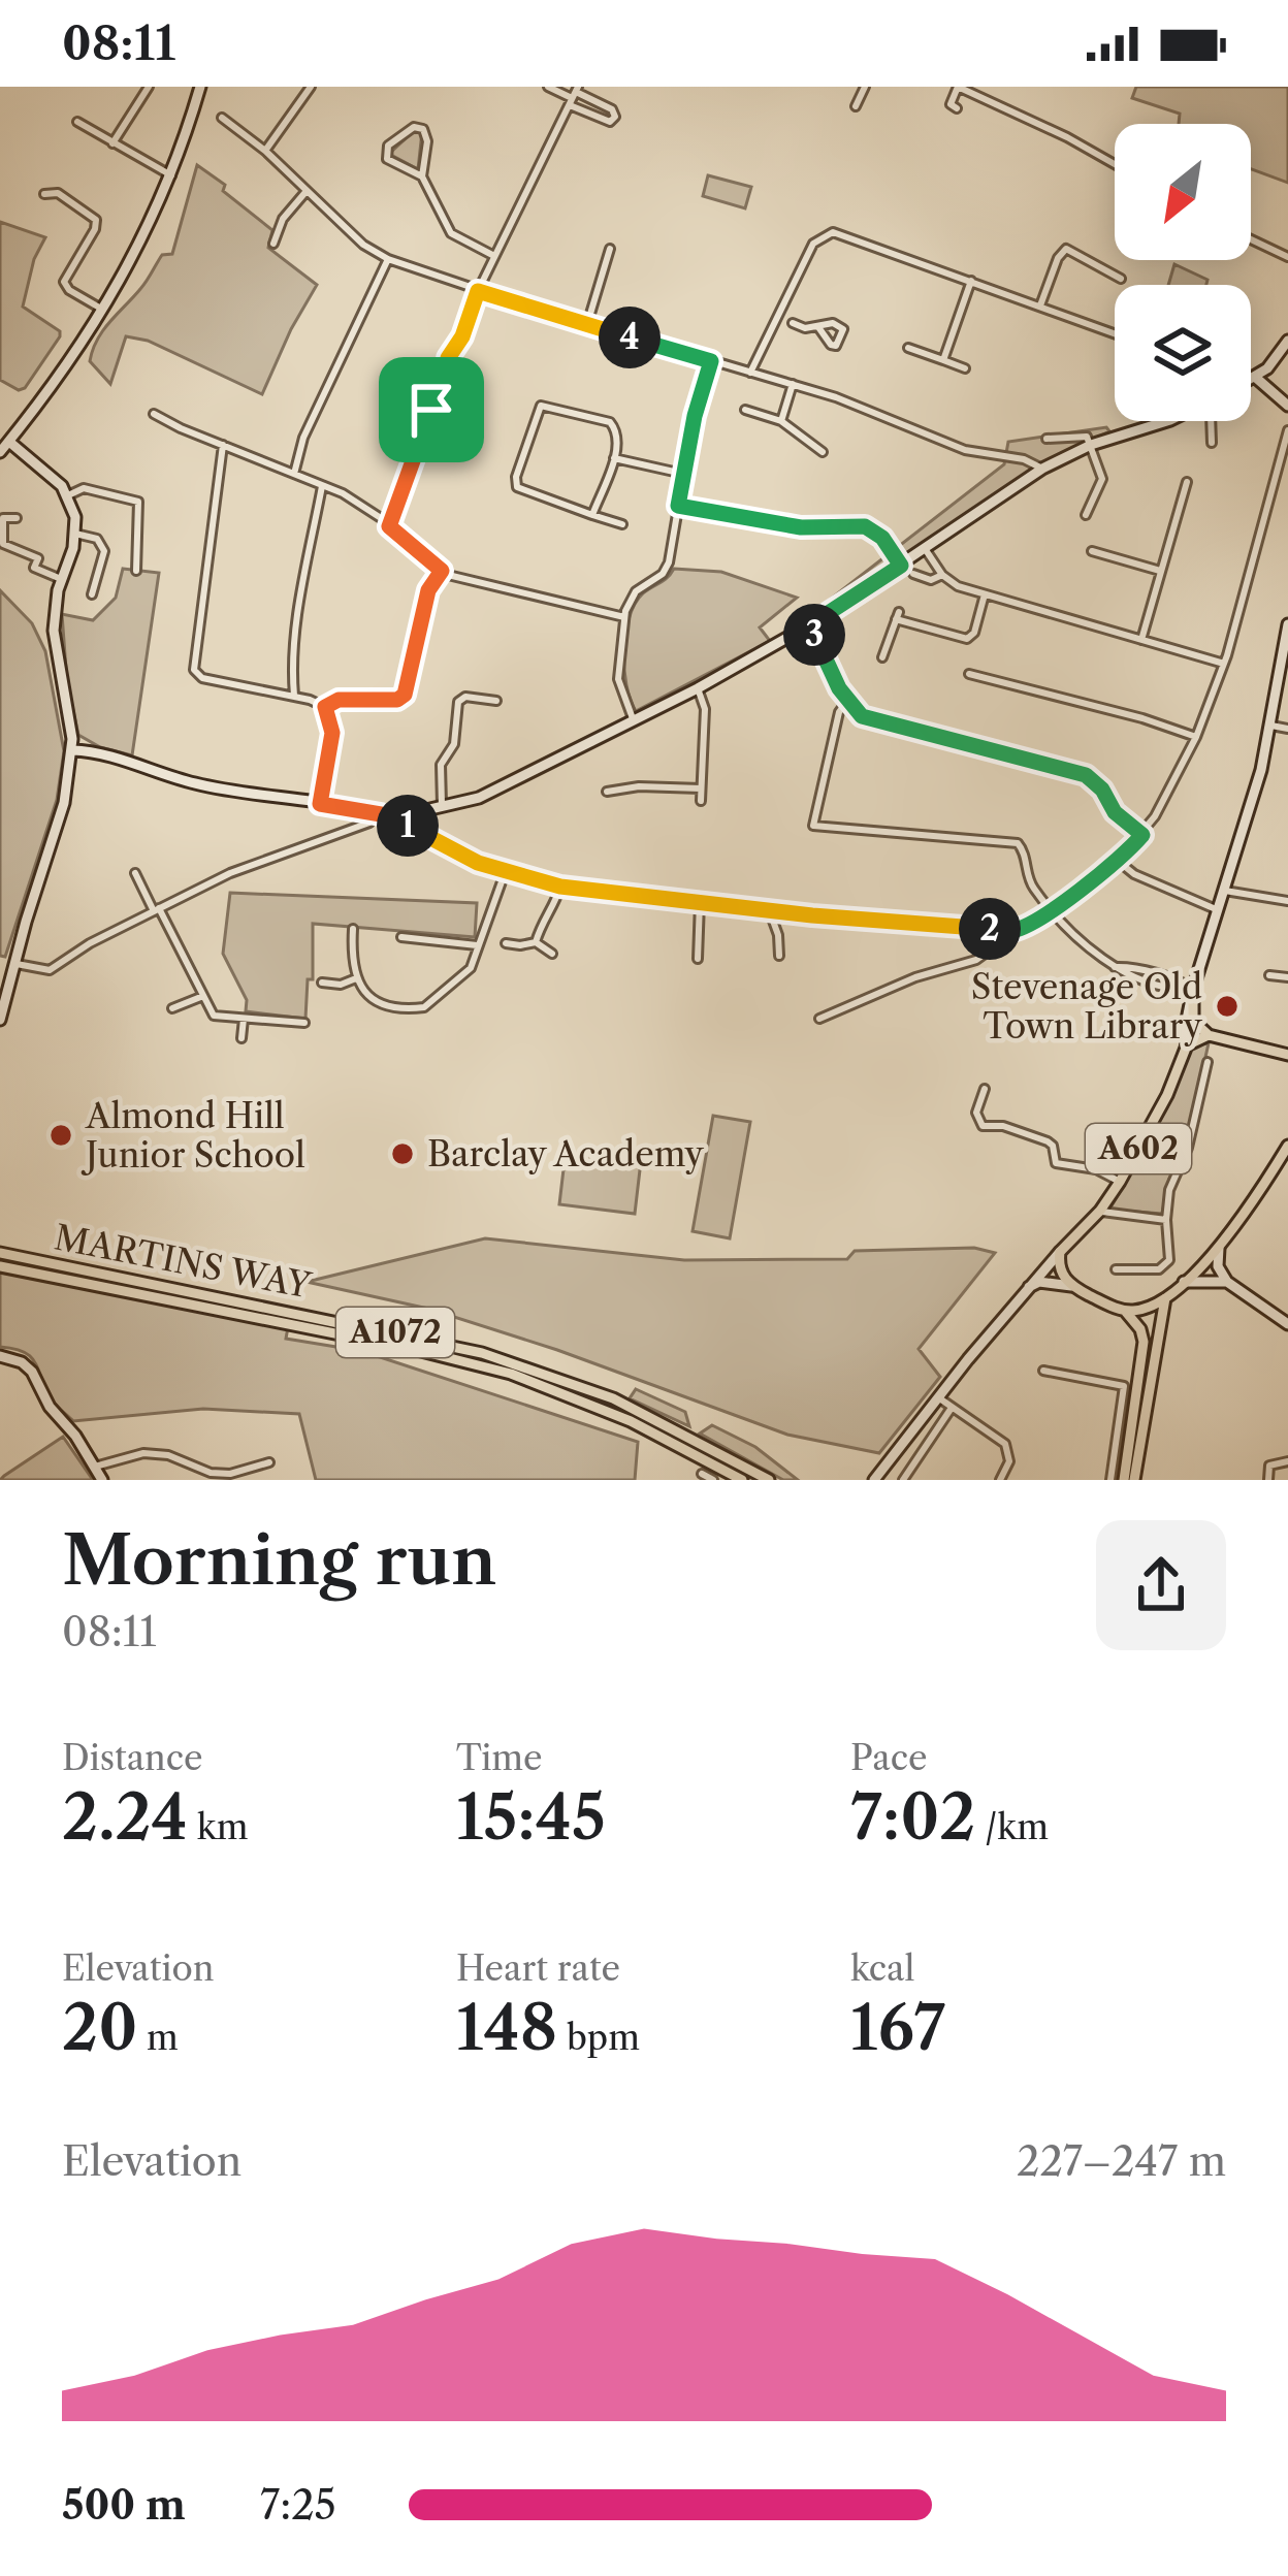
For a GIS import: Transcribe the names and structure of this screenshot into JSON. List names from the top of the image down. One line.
{"streets":{"main road":["A602","MARTINS WAY","A1072"]},"places":["Stevenage Old Town Library","Almond Hill Junior School","Barclay Academy"],"north":"bottom left","page":{"status":"08:11","pins":["4","3","1","2"],"heading":["Morning run","08:11"],"stats":[["Distance","2.24 km"],["Time","15:45"],["Pace","7:02 /km"],["Elevation","20 m"],["Heart rate","148 bpm"],["kcal","167"]],"chart":["Elevation","227–247 m"],"list":[{"name":"500 m","note":"7:25"}]}}
